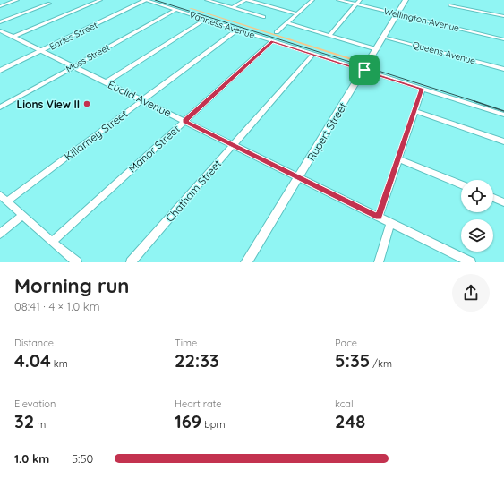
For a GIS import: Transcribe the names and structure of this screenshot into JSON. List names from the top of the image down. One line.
{"streets":{"street":["Wellington Avenue","Vanness Avenue","Earles Street","Queens Avenue","Moss Street","Euclid Avenue","Rupert Street","Killarney Street","Manor Street","Chatham Street"]},"crossings":[["Wellington Avenue","Rupert Street"],["Vanness Avenue","Earles Street"],["Vanness Avenue","Moss Street"],["Vanness Avenue","Rupert Street"],["Vanness Avenue","Killarney Street"],["Vanness Avenue","Manor Street"],["Vanness Avenue","Chatham Street"],["Earles Street","Euclid Avenue"],["Queens Avenue","Rupert Street"],["Moss Street","Euclid Avenue"],["Euclid Avenue","Rupert Street"],["Euclid Avenue","Killarney Street"],["Euclid Avenue","Manor Street"],["Euclid Avenue","Chatham Street"]],"places":["Lions View II"],"page":{"heading":["Morning run","08:41 · 4 × 1.0 km"],"stats":[["Distance","4.04 km"],["Time","22:33"],["Pace","5:35 /km"],["Elevation","32 m"],["Heart rate","169 bpm"],["kcal","248"]],"list":[{"name":"1.0 km","note":"5:50"}]}}
